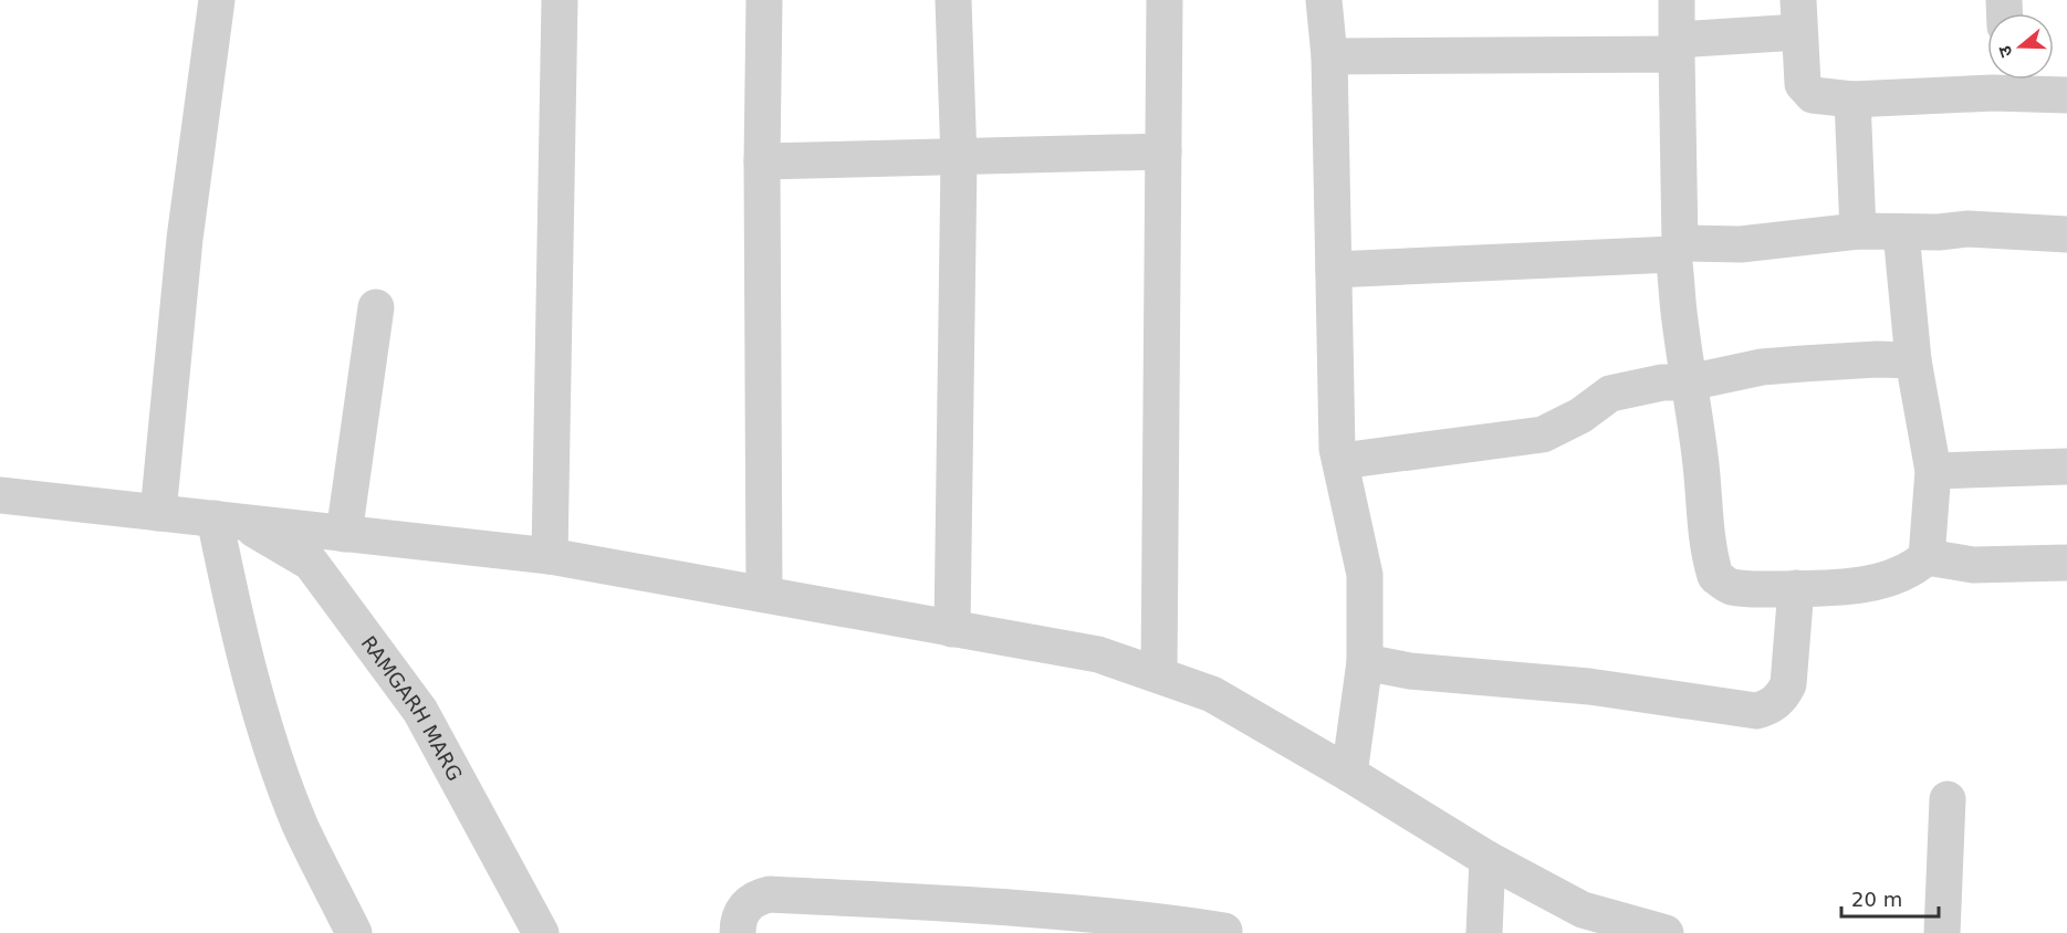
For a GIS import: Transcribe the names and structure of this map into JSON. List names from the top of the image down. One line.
{"streets":{"street":["RAMGARH MARG"]},"scale_bar":"20 m","north":"left"}
